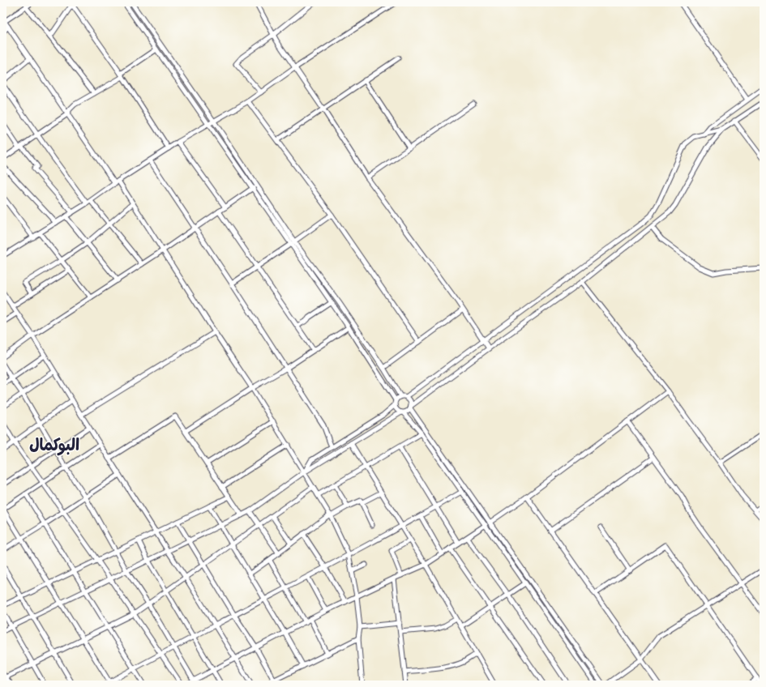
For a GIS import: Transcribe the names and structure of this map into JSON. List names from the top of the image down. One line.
{"districts":["البوكمال"]}
